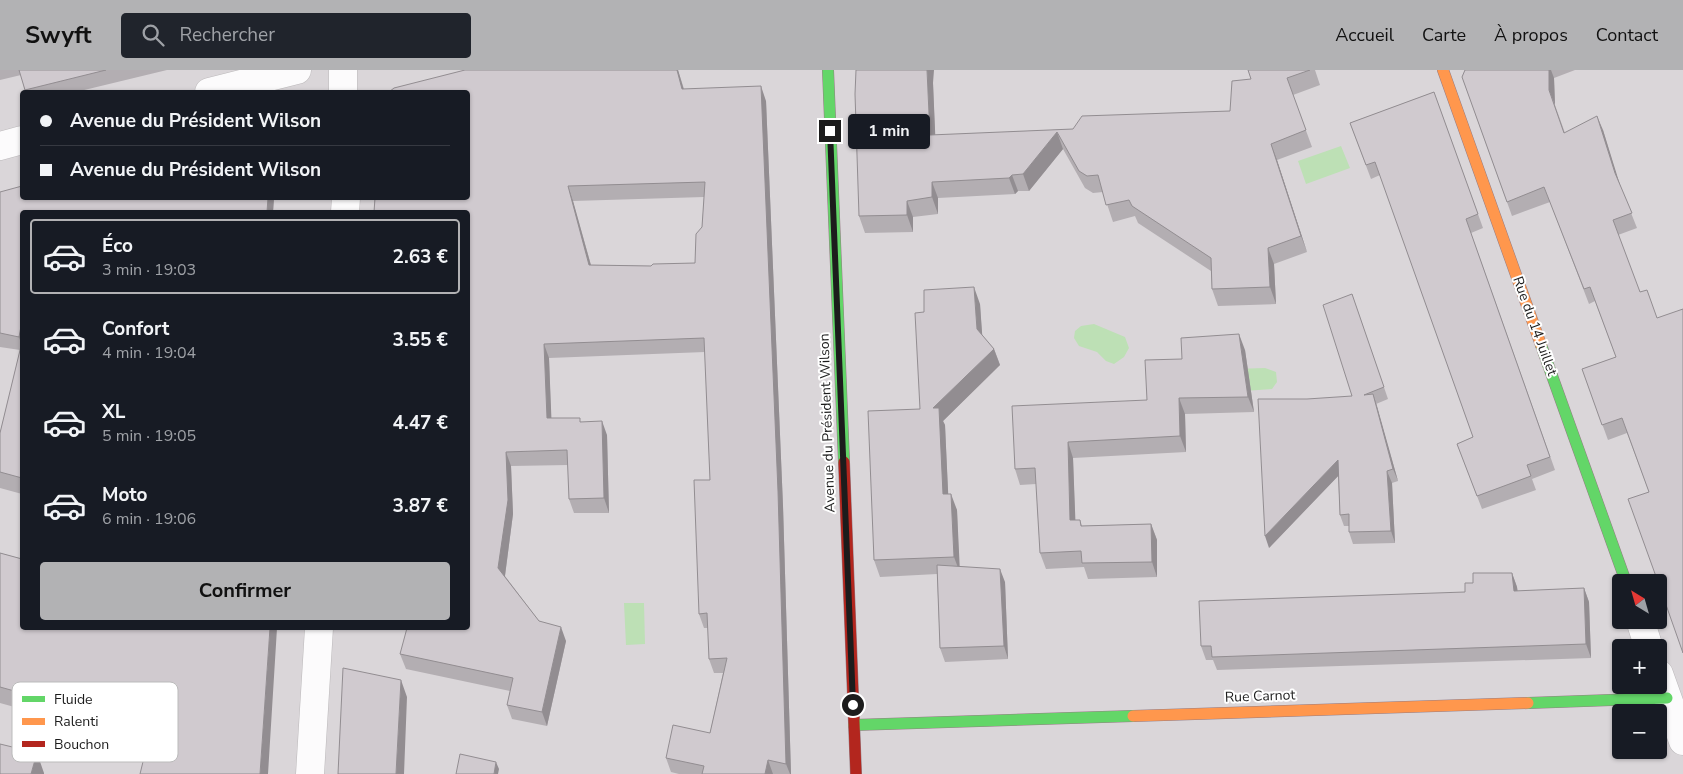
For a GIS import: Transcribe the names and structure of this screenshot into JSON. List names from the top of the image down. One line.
{"streets":{"street":["Rue du 14 Juillet","Avenue du Président Wilson","Rue Carnot"]},"crossings":[["Avenue du Président Wilson","Rue Carnot"]],"legend":["Fluide","Ralenti","Bouchon"],"north":"top left","page":{"header":"Swyft","search":"Rechercher","nav":["Accueil","Carte","À propos","Contact"],"banner":["Avenue du Président Wilson","Avenue du Président Wilson"],"bubble":"1 min","list":[{"name":"Éco","note":"3 min · 19:03","value":"2.63 €"},{"name":"Confort","note":"4 min · 19:04","value":"3.55 €"},{"name":"XL","note":"5 min · 19:05","value":"4.47 €"},{"name":"Moto","note":"6 min · 19:06","value":"3.87 €"}],"buttons":"Confirmer","map_buttons":["+","−"]}}
